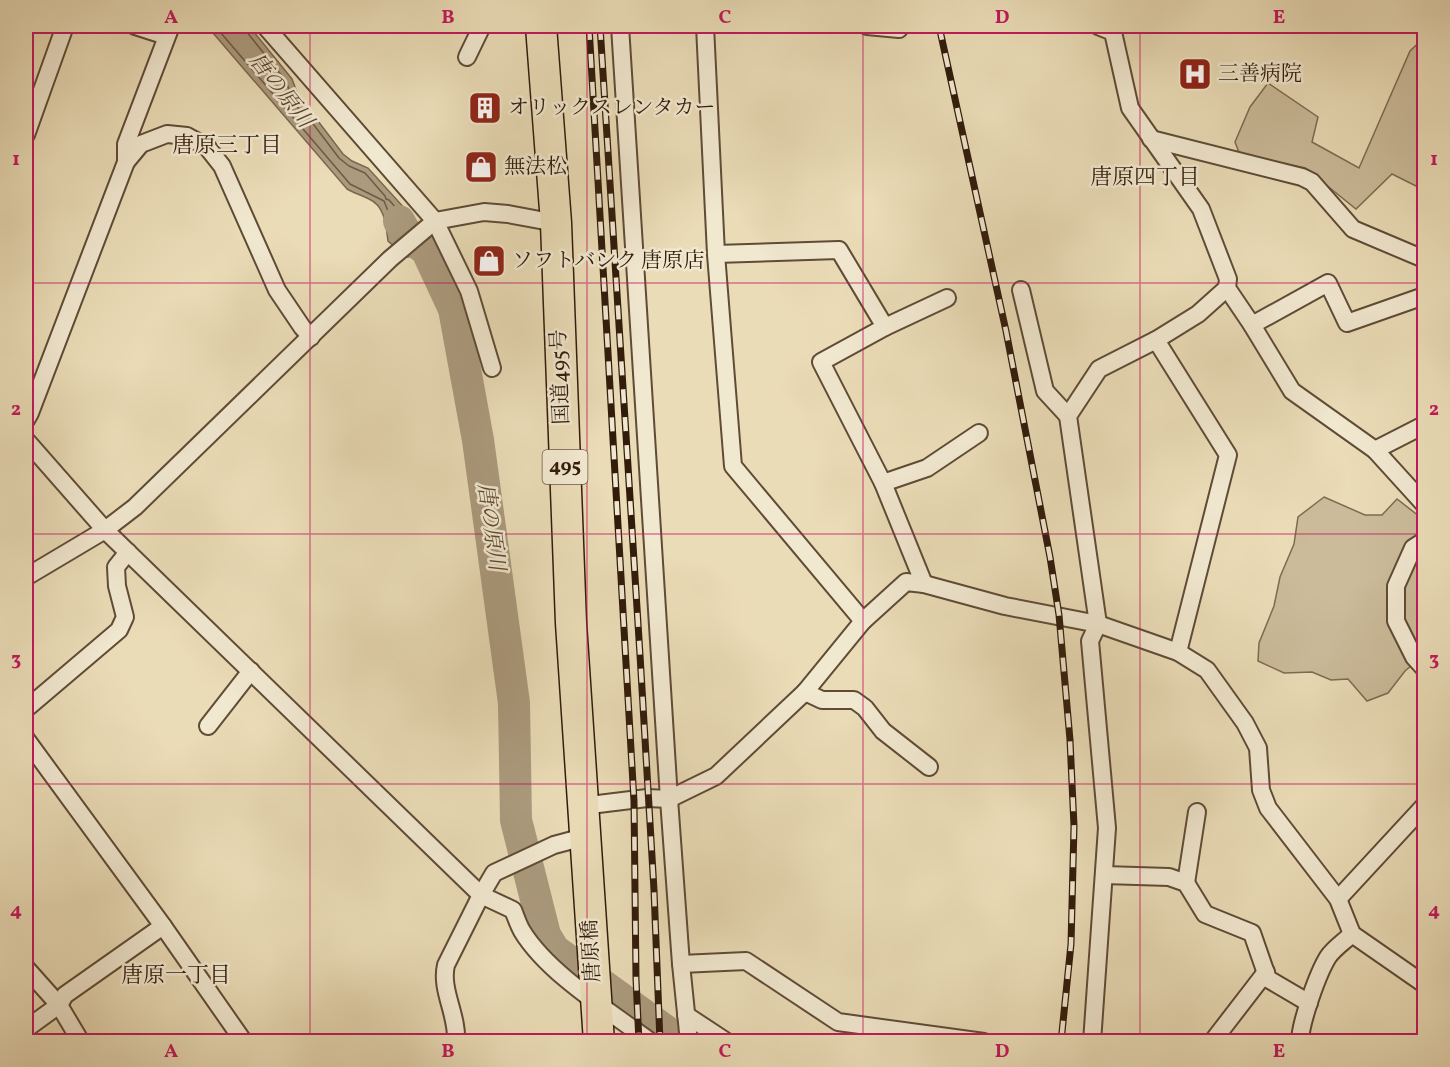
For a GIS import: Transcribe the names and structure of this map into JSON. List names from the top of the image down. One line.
{"streets":{"highway":["国道495号","495","唐原橋"]},"crossings":[["国道495号","唐原橋"],["495","唐原橋"]],"districts":["唐原三丁目","唐原四丁目","唐原一丁目"],"water":["唐の原川"],"places":{"hospital":["三善病院"],"building":["オリックスレンタカー"],"shop":["無法松","ソフトバンク 唐原店"]},"grid":{"columns":["A","B","C","D","E"],"rows":["1","2","3","4"]}}
